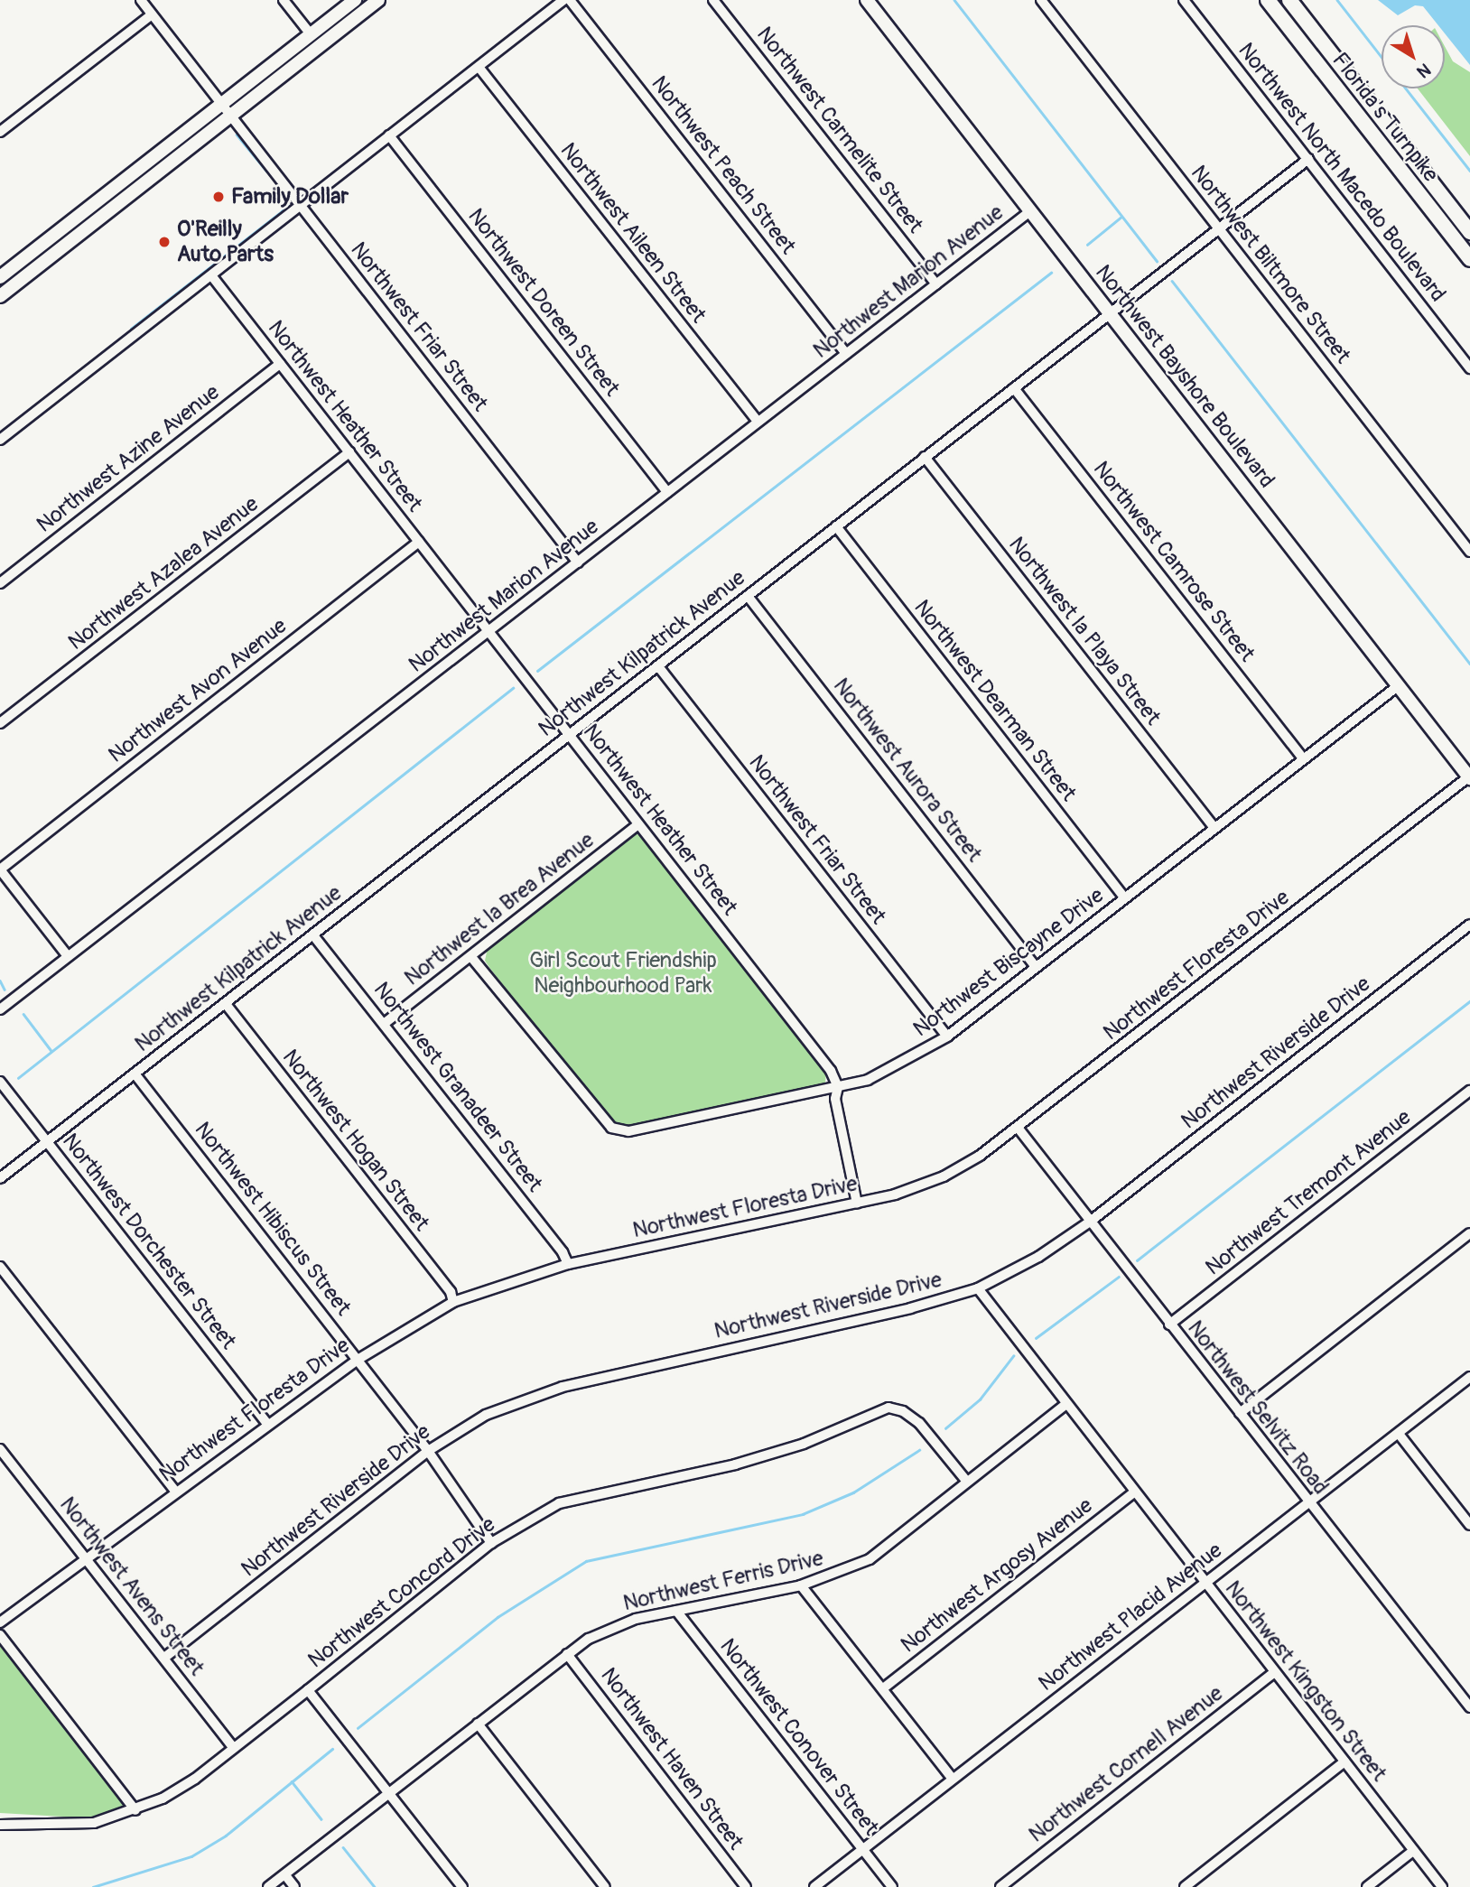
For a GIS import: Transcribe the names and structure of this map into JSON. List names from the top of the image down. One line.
{"streets":{"highway":["Florida's Turnpike"],"main road":["Northwest Bayshore Boulevard"],"street":["Northwest Carmelite Street","Northwest Peach Street","Northwest North Macedo Boulevard","Northwest Aileen Street","Northwest Biltmore Street","Northwest Marion Avenue","Northwest Doreen Street","Northwest Friar Street","Northwest Heather Street","Northwest Azine Avenue","Northwest Camrose Street","Northwest Azalea Avenue","Northwest la Playa Street","Northwest Kilpatrick Avenue","Northwest Avon Avenue","Northwest Dearman Street","Northwest Aurora Street","Northwest la Brea Avenue","Northwest Biscayne Drive","Northwest Floresta Drive","Northwest Riverside Drive","Northwest Granadeer Street","Northwest Hogan Street","Northwest Tremont Avenue","Northwest Hibiscus Street","Northwest Dorchester Street","Northwest Selvitz Road","Northwest Argosy Avenue","Northwest Ferris Drive","Northwest Avens Street","Northwest Concord Drive","Northwest Placid Avenue","Northwest Kingston Street","Northwest Conover Street","Northwest Haven Street","Northwest Cornell Avenue"]},"crossings":[["Northwest Carmelite Street","Northwest Marion Avenue"],["Northwest Peach Street","Northwest Marion Avenue"],["Northwest North Macedo Boulevard","Northwest Kilpatrick Avenue"],["Northwest Aileen Street","Northwest Marion Avenue"],["Northwest Biltmore Street","Northwest Kilpatrick Avenue"],["Northwest Marion Avenue","Northwest Doreen Street"],["Northwest Marion Avenue","Northwest Friar Street"],["Northwest Marion Avenue","Northwest Bayshore Boulevard"],["Northwest Marion Avenue","Northwest Heather Street"],["Northwest Friar Street","Northwest Kilpatrick Avenue"],["Northwest Friar Street","Northwest Biscayne Drive"],["Northwest Bayshore Boulevard","Northwest Kilpatrick Avenue"],["Northwest Bayshore Boulevard","Northwest Biscayne Drive"],["Northwest Bayshore Boulevard","Northwest Floresta Drive"],["Northwest Heather Street","Northwest Azine Avenue"],["Northwest Heather Street","Northwest Azalea Avenue"],["Northwest Heather Street","Northwest Kilpatrick Avenue"],["Northwest Heather Street","Northwest Avon Avenue"],["Northwest Heather Street","Northwest la Brea Avenue"],["Northwest Heather Street","Northwest Biscayne Drive"],["Northwest Heather Street","Northwest Floresta Drive"],["Northwest Camrose Street","Northwest Kilpatrick Avenue"],["Northwest Camrose Street","Northwest Biscayne Drive"],["Northwest la Playa Street","Northwest Kilpatrick Avenue"],["Northwest la Playa Street","Northwest Biscayne Drive"],["Northwest Kilpatrick Avenue","Northwest Dearman Street"],["Northwest Kilpatrick Avenue","Northwest Aurora Street"],["Northwest Kilpatrick Avenue","Northwest Granadeer Street"],["Northwest Kilpatrick Avenue","Northwest Hogan Street"],["Northwest Kilpatrick Avenue","Northwest Hibiscus Street"],["Northwest Kilpatrick Avenue","Northwest Dorchester Street"],["Northwest Dearman Street","Northwest Biscayne Drive"],["Northwest Aurora Street","Northwest Biscayne Drive"],["Northwest la Brea Avenue","Northwest Biscayne Drive"],["Northwest la Brea Avenue","Northwest Granadeer Street"],["Northwest Floresta Drive","Northwest Granadeer Street"],["Northwest Floresta Drive","Northwest Hogan Street"],["Northwest Floresta Drive","Northwest Hibiscus Street"],["Northwest Floresta Drive","Northwest Dorchester Street"],["Northwest Floresta Drive","Northwest Selvitz Road"],["Northwest Floresta Drive","Northwest Avens Street"],["Northwest Riverside Drive","Northwest Hibiscus Street"],["Northwest Riverside Drive","Northwest Selvitz Road"],["Northwest Riverside Drive","Northwest Avens Street"],["Northwest Riverside Drive","Northwest Kingston Street"],["Northwest Tremont Avenue","Northwest Selvitz Road"],["Northwest Hibiscus Street","Northwest Concord Drive"],["Northwest Selvitz Road","Northwest Placid Avenue"],["Northwest Argosy Avenue","Northwest Kingston Street"],["Northwest Ferris Drive","Northwest Concord Drive"],["Northwest Ferris Drive","Northwest Kingston Street"],["Northwest Ferris Drive","Northwest Conover Street"],["Northwest Ferris Drive","Northwest Haven Street"],["Northwest Avens Street","Northwest Concord Drive"],["Northwest Placid Avenue","Northwest Kingston Street"],["Northwest Placid Avenue","Northwest Conover Street"],["Northwest Kingston Street","Northwest Cornell Avenue"]],"parks":["Girl Scout Friendship Neighbourhood Park"],"places":["Family Dollar","O'Reilly Auto Parts"],"north":"bottom right"}
